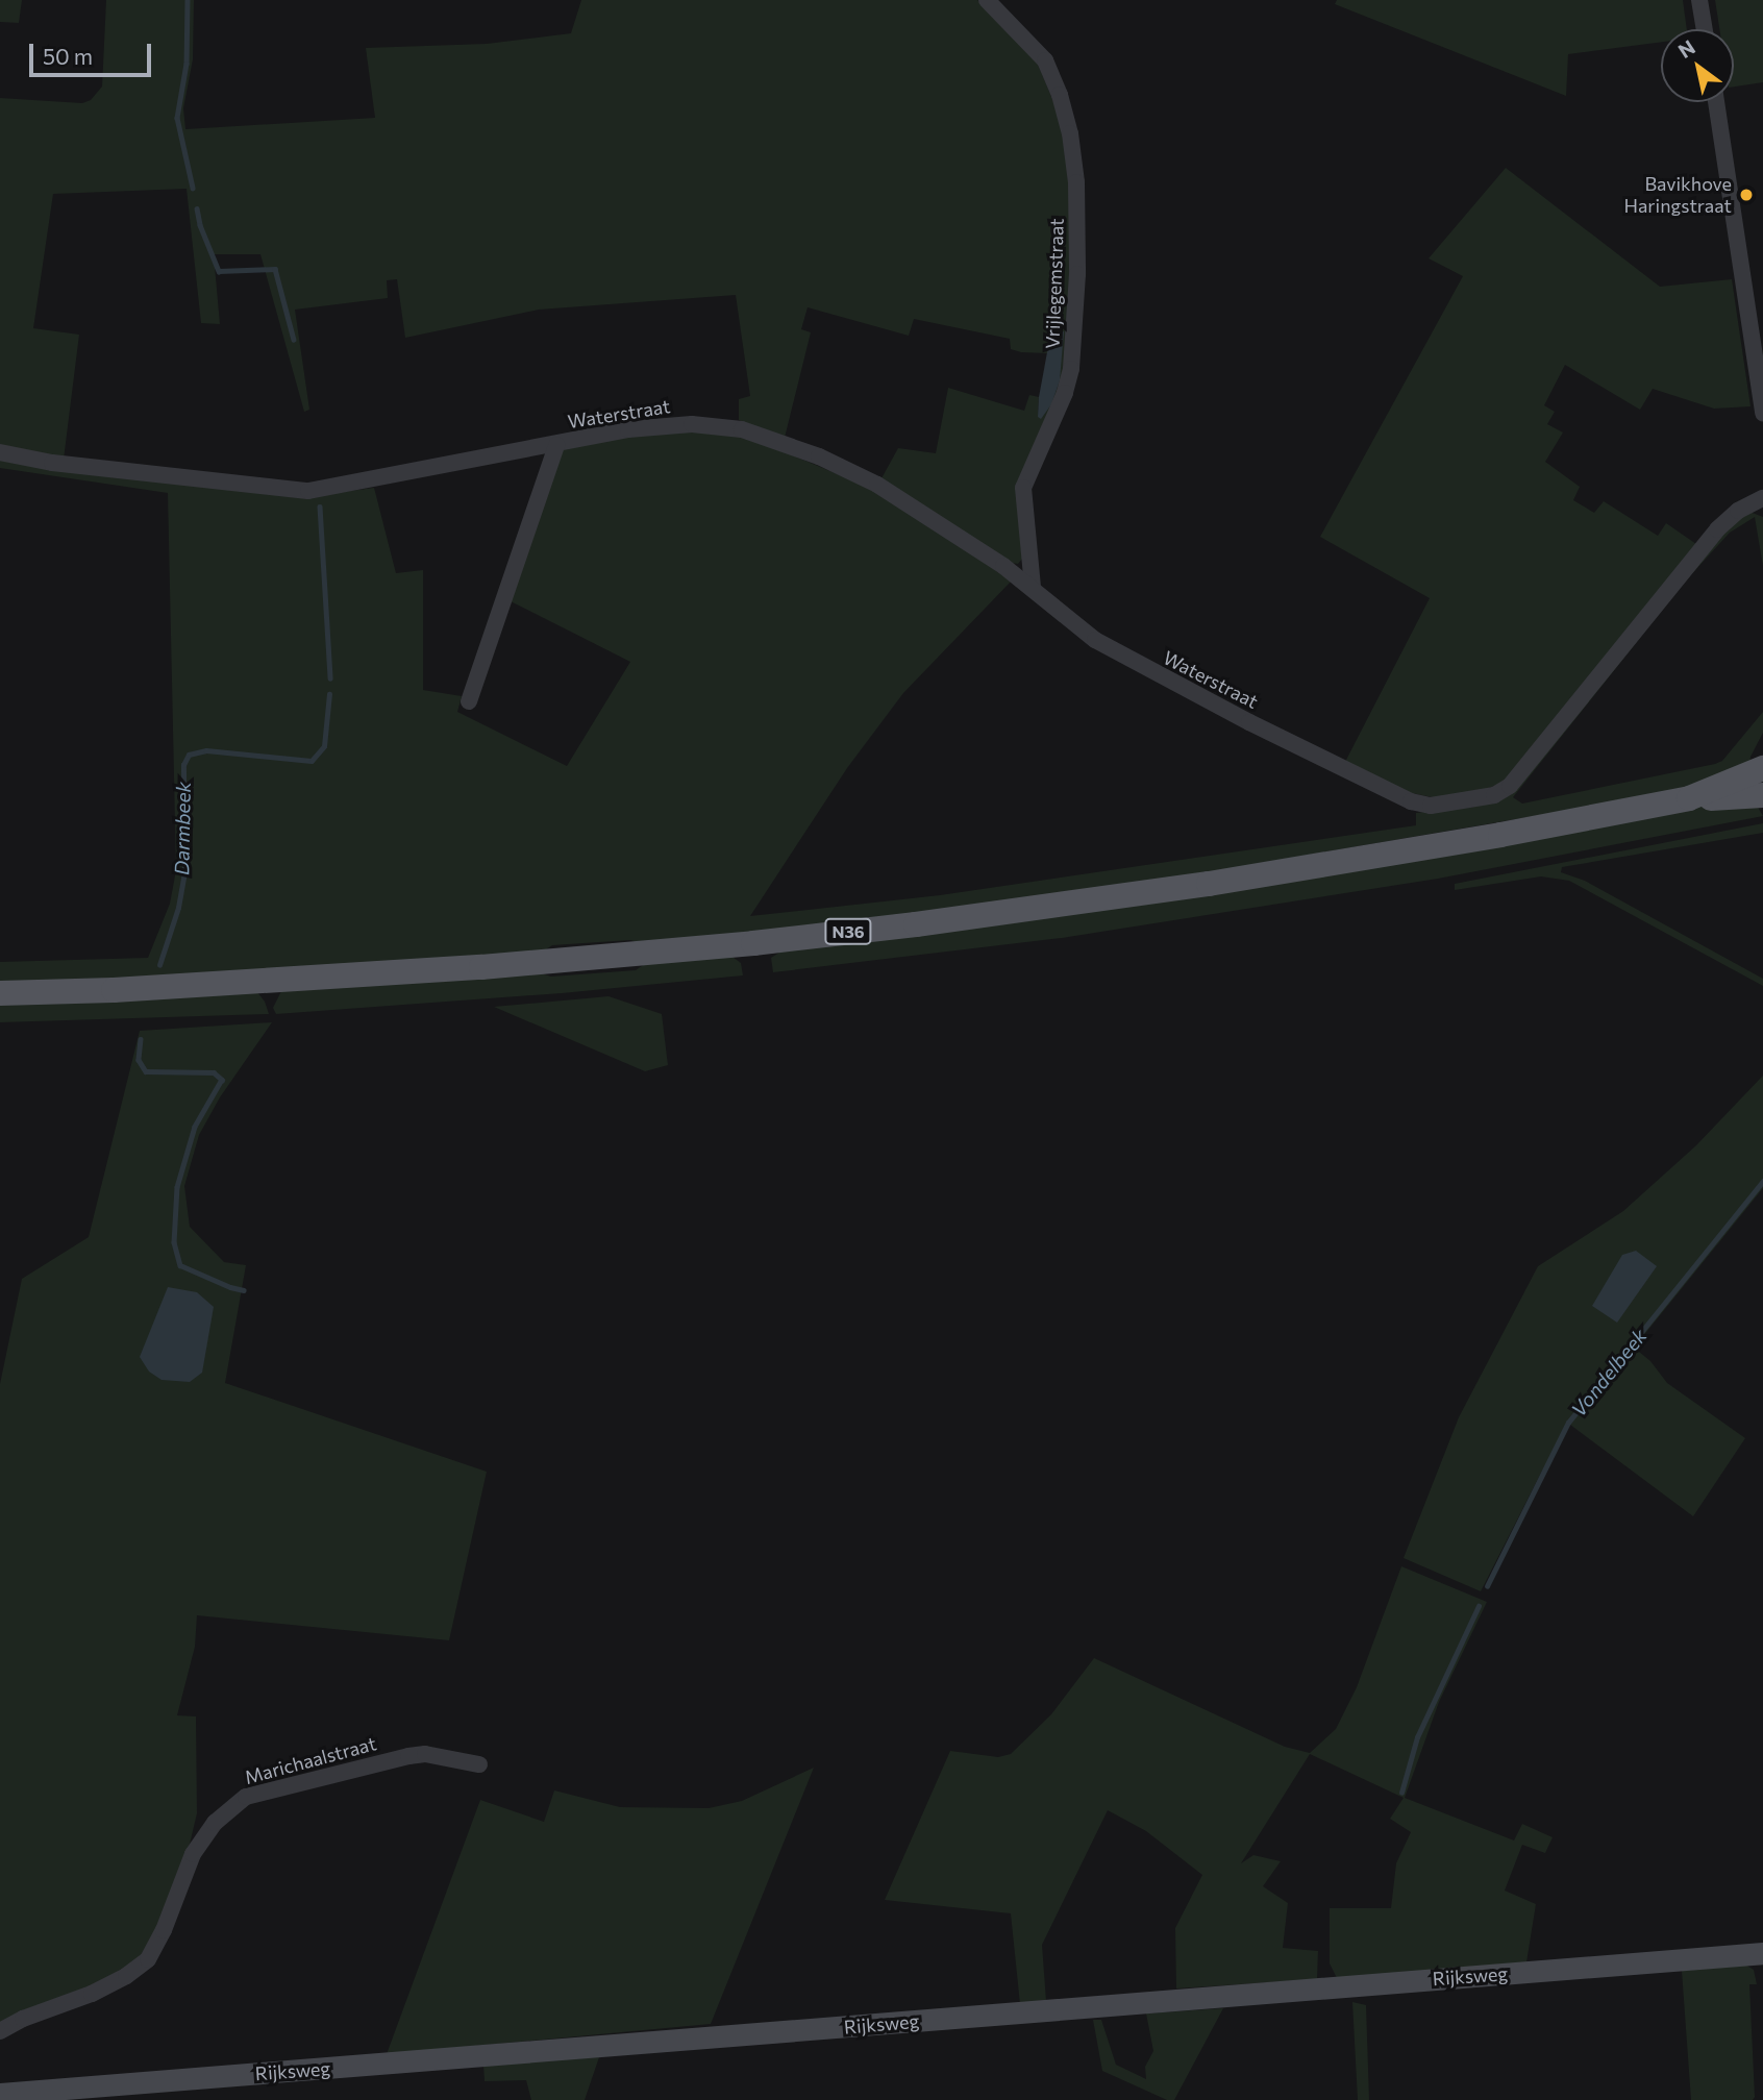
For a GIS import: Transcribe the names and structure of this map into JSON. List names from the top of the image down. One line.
{"streets":{"main road":["N36","Rijksweg"],"street":["Vrijlegemstraat","Waterstraat","Marichaalstraat"]},"crossings":[["Vrijlegemstraat","Waterstraat"]],"water":["Darmbeek","Vondelbeek"],"places":["Bavikhove Haringstraat"],"scale_bar":"50 m","north":"top left"}
